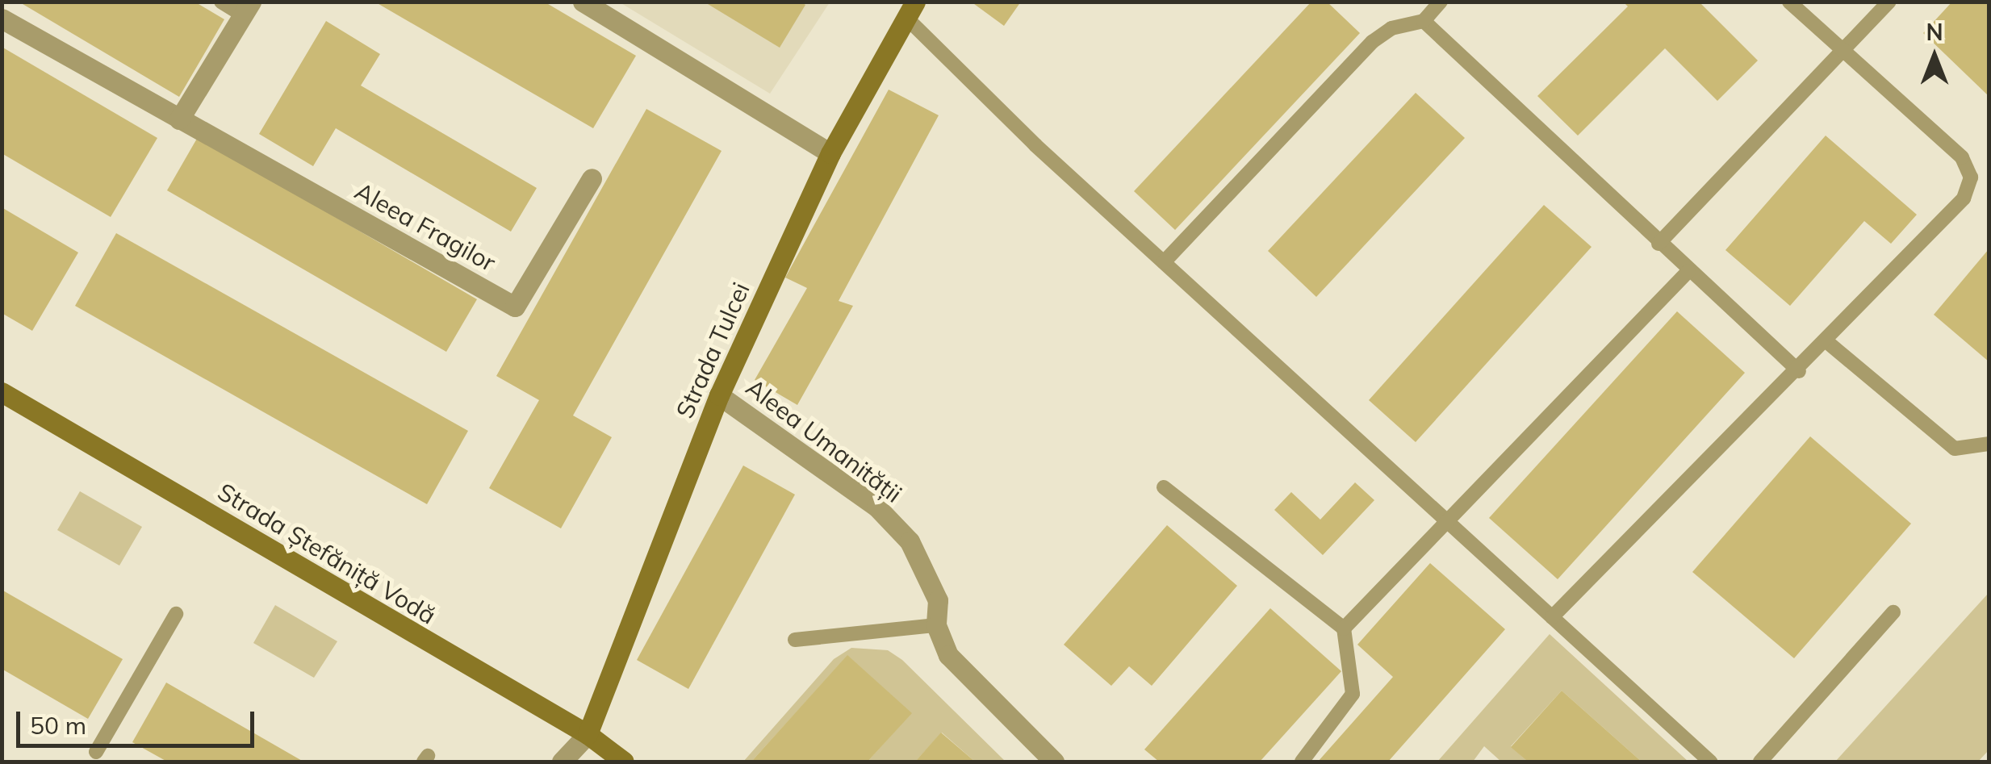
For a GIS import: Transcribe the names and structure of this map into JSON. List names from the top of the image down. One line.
{"streets":{"street":["Aleea Fragilor","Strada Tulcei","Aleea Umanității","Strada Ștefăniță Vodă"]},"crossings":[["Strada Tulcei","Aleea Umanității"],["Strada Tulcei","Strada Ștefăniță Vodă"]],"scale_bar":"50 m","north":"top"}
